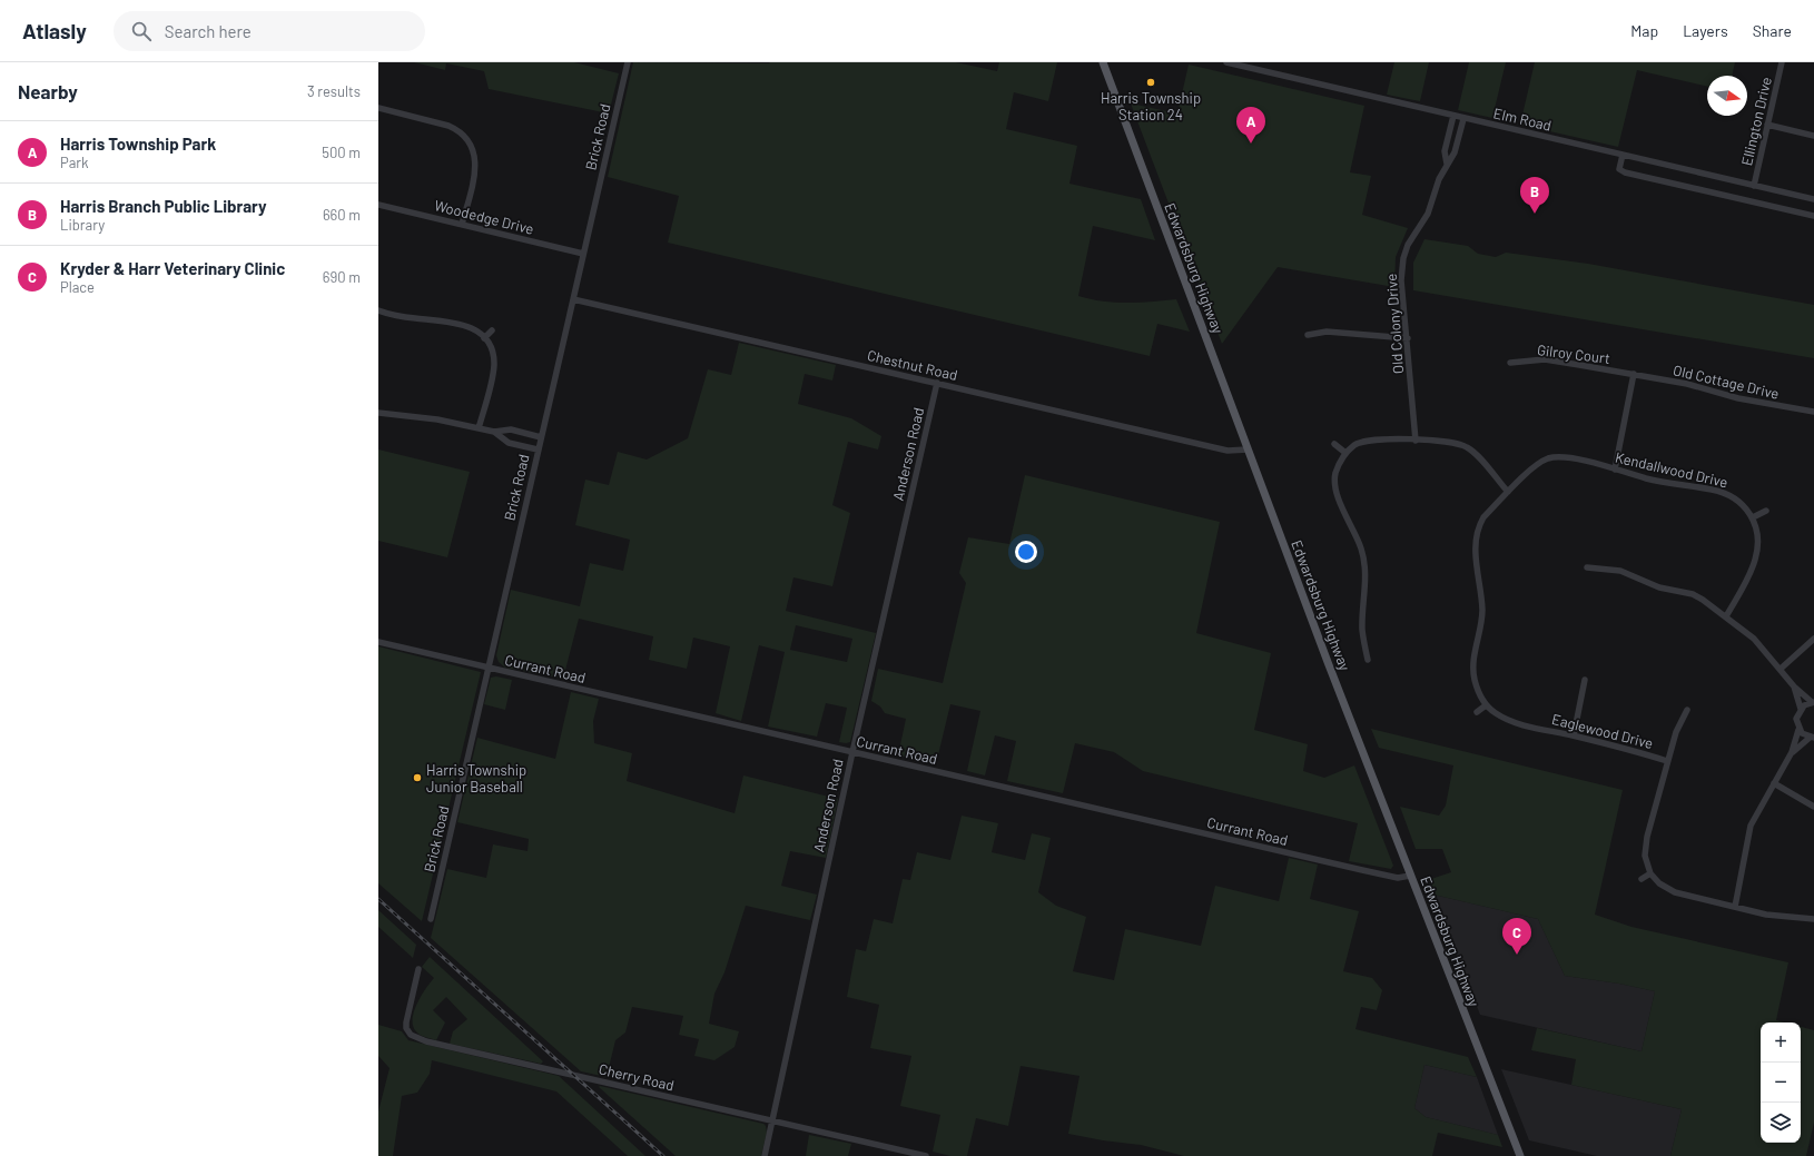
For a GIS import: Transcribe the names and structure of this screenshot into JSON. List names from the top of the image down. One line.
{"streets":{"main road":["Edwardsburg Highway"],"street":["Elm Road","Ellington Drive","Brick Road","Woodedge Drive","Old Colony Drive","Gilroy Court","Chestnut Road","Old Cottage Drive","Anderson Road","Kendallwood Drive","Currant Road","Eaglewood Drive","Cherry Road"]},"crossings":[["Elm Road","Ellington Drive"],["Elm Road","Old Colony Drive"],["Brick Road","Woodedge Drive"],["Brick Road","Chestnut Road"],["Brick Road","Currant Road"],["Edwardsburg Highway","Chestnut Road"],["Edwardsburg Highway","Currant Road"],["Gilroy Court","Old Cottage Drive"],["Chestnut Road","Anderson Road"],["Anderson Road","Currant Road"],["Anderson Road","Cherry Road"],["Kendallwood Drive","Eaglewood Drive"]],"places":["Harris Township Station 24","Harris Township Junior Baseball"],"north":"right","page":{"header":"Atlasly","search":"Search here","nav":["Map","Layers","Share"],"heading":["Nearby","3 results"],"pins":["A","B","C"],"list":[{"mark":"A","name":"Harris Township Park","note":"Park","value":"500 m"},{"mark":"B","name":"Harris Branch Public Library","note":"Library","value":"660 m"},{"mark":"C","name":"Kryder & Harr Veterinary Clinic","note":"Place","value":"690 m"}],"map_buttons":["+","−"]}}
